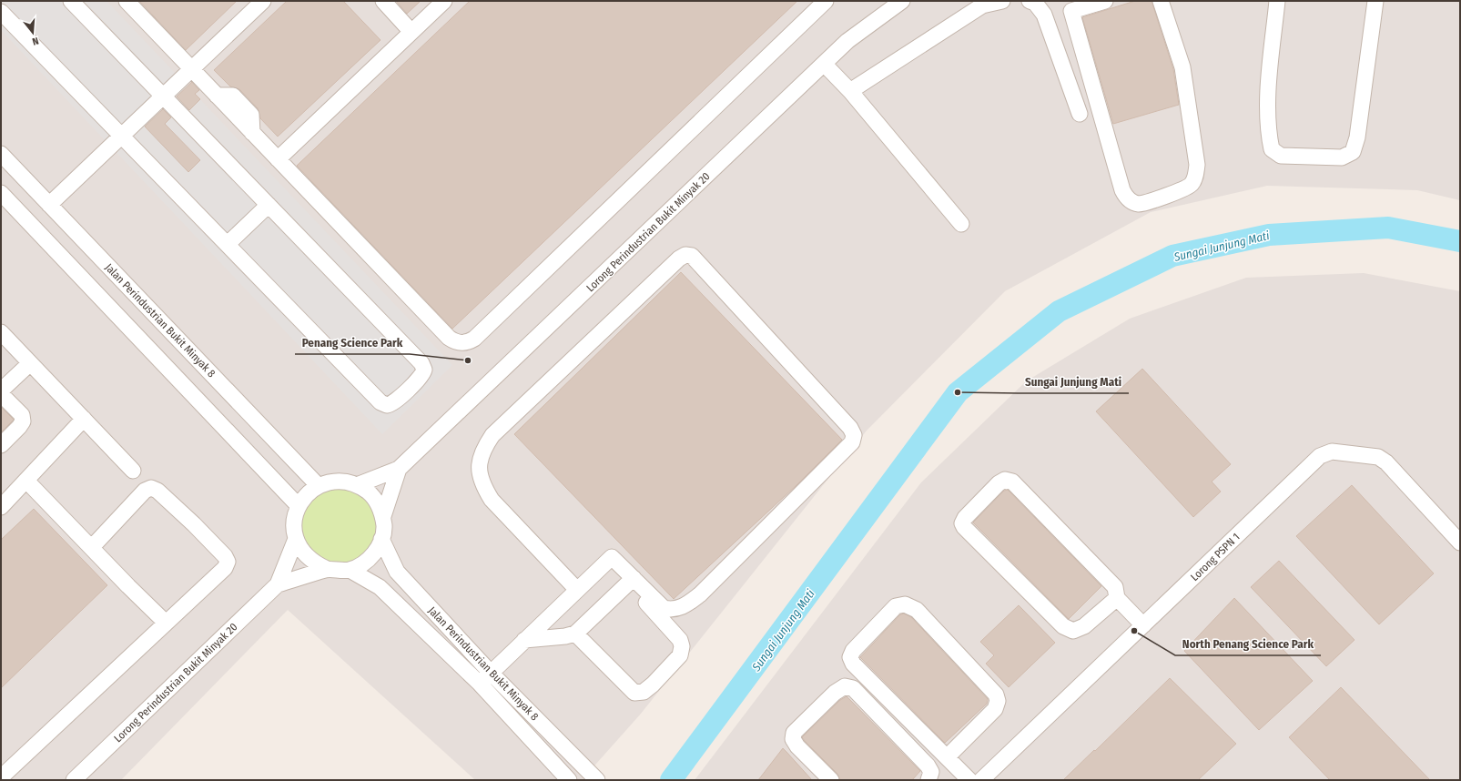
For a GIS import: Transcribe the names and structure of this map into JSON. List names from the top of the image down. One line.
{"streets":{"street":["Lorong Perindustrian Bukit Minyak 20","Jalan Perindustrian Bukit Minyak 8","Lorong PSPN 1"]},"water":["Sungai Junjung Mati"],"places":["Penang Science Park","Sungai Junjung Mati","North Penang Science Park"],"north":"bottom"}
